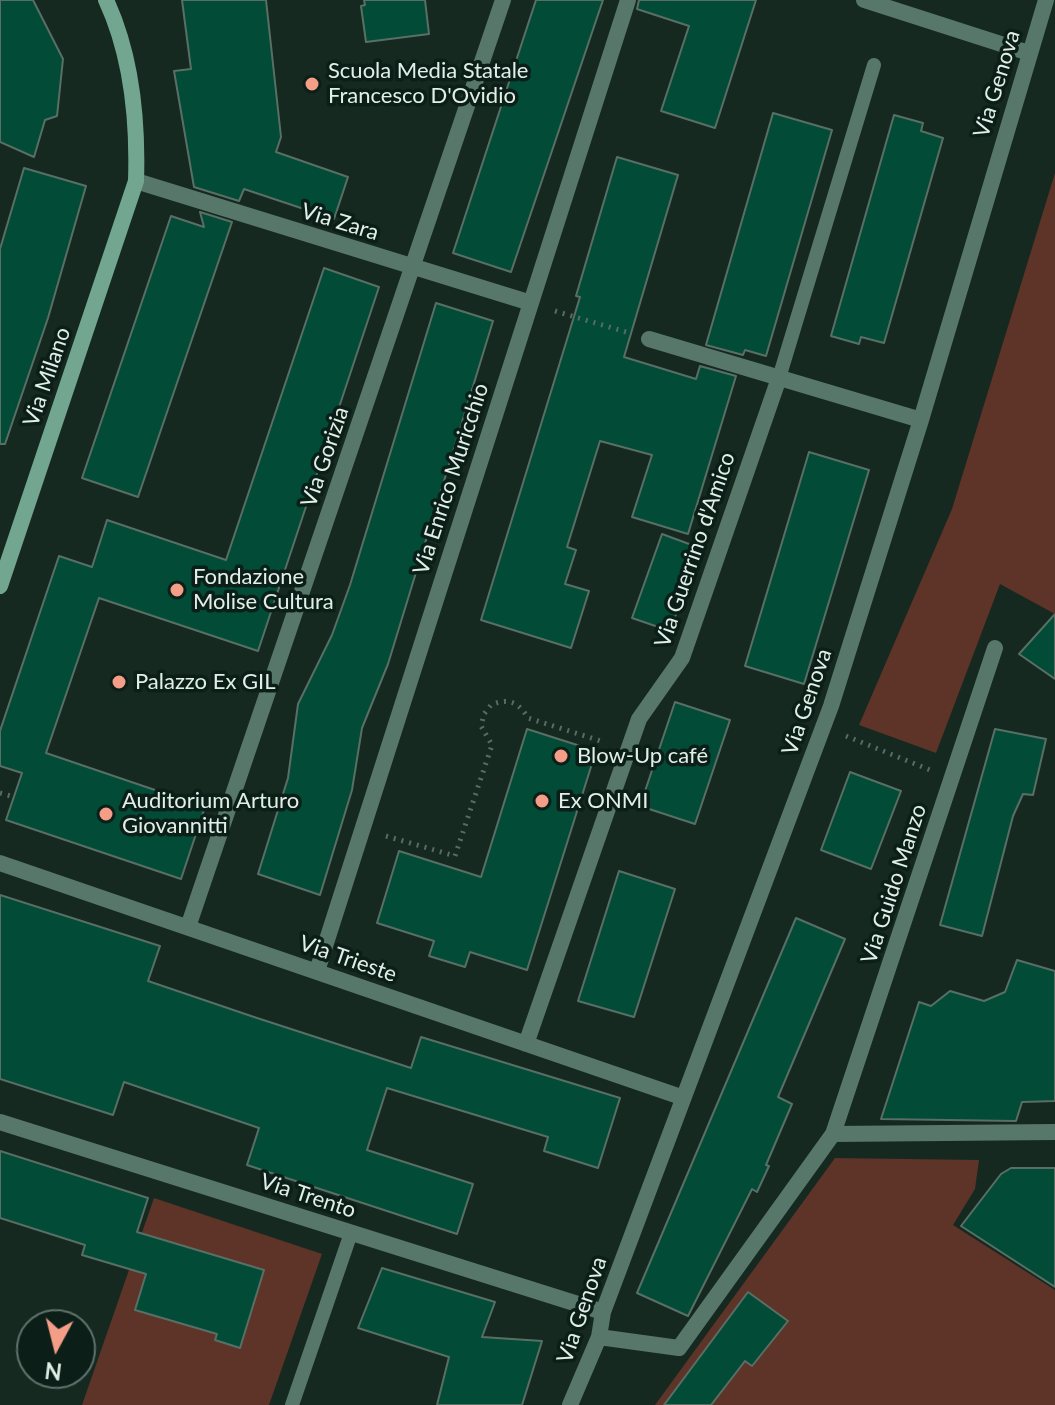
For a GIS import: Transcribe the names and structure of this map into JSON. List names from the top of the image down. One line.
{"streets":{"street":["Via Genova","Via Zara","Via Milano","Via Gorizia","Via Enrico Muricchio","Via Guerrino d'Amico","Via Guido Manzo","Via Trieste","Via Trento"]},"crossings":[["Via Genova","Via Guido Manzo"],["Via Genova","Via Trieste"],["Via Genova","Via Trento"],["Via Zara","Via Milano"],["Via Zara","Via Gorizia"],["Via Zara","Via Enrico Muricchio"],["Via Gorizia","Via Trieste"],["Via Enrico Muricchio","Via Trieste"],["Via Guerrino d'Amico","Via Trieste"]],"places":["Scuola Media Statale Francesco D'Ovidio","Fondazione Molise Cultura","Palazzo Ex GIL","Blow-Up café","Ex ONMI","Auditorium Arturo Giovannitti"],"north":"bottom"}
